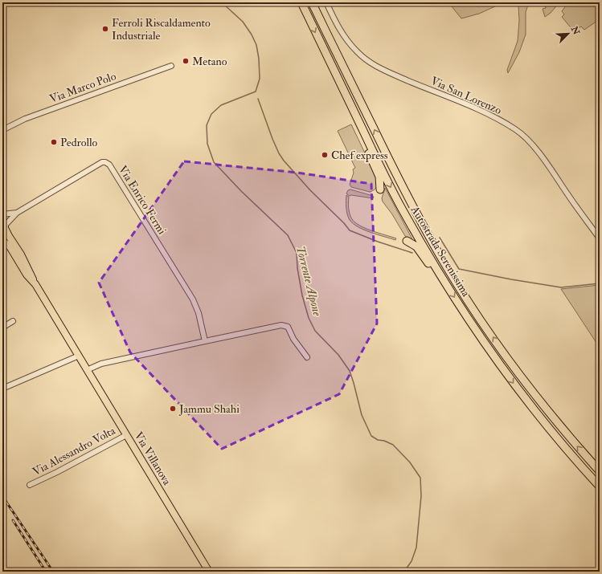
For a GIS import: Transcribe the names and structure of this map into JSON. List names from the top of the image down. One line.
{"streets":{"highway":["Autostrada Serenissima"],"main road":["Via Villanova"],"street":["Via Marco Polo","Via San Lorenzo","Via Enrico Fermi","Via Alessandro Volta"]},"crossings":[["Via Enrico Fermi","Via Villanova"],["Via Alessandro Volta","Via Villanova"]],"water":["Torrente Alpone"],"places":["Ferroli Riscaldamento Industriale","Metano","Pedrollo","Chef express","Jammu Shahi"],"north":"top right"}
